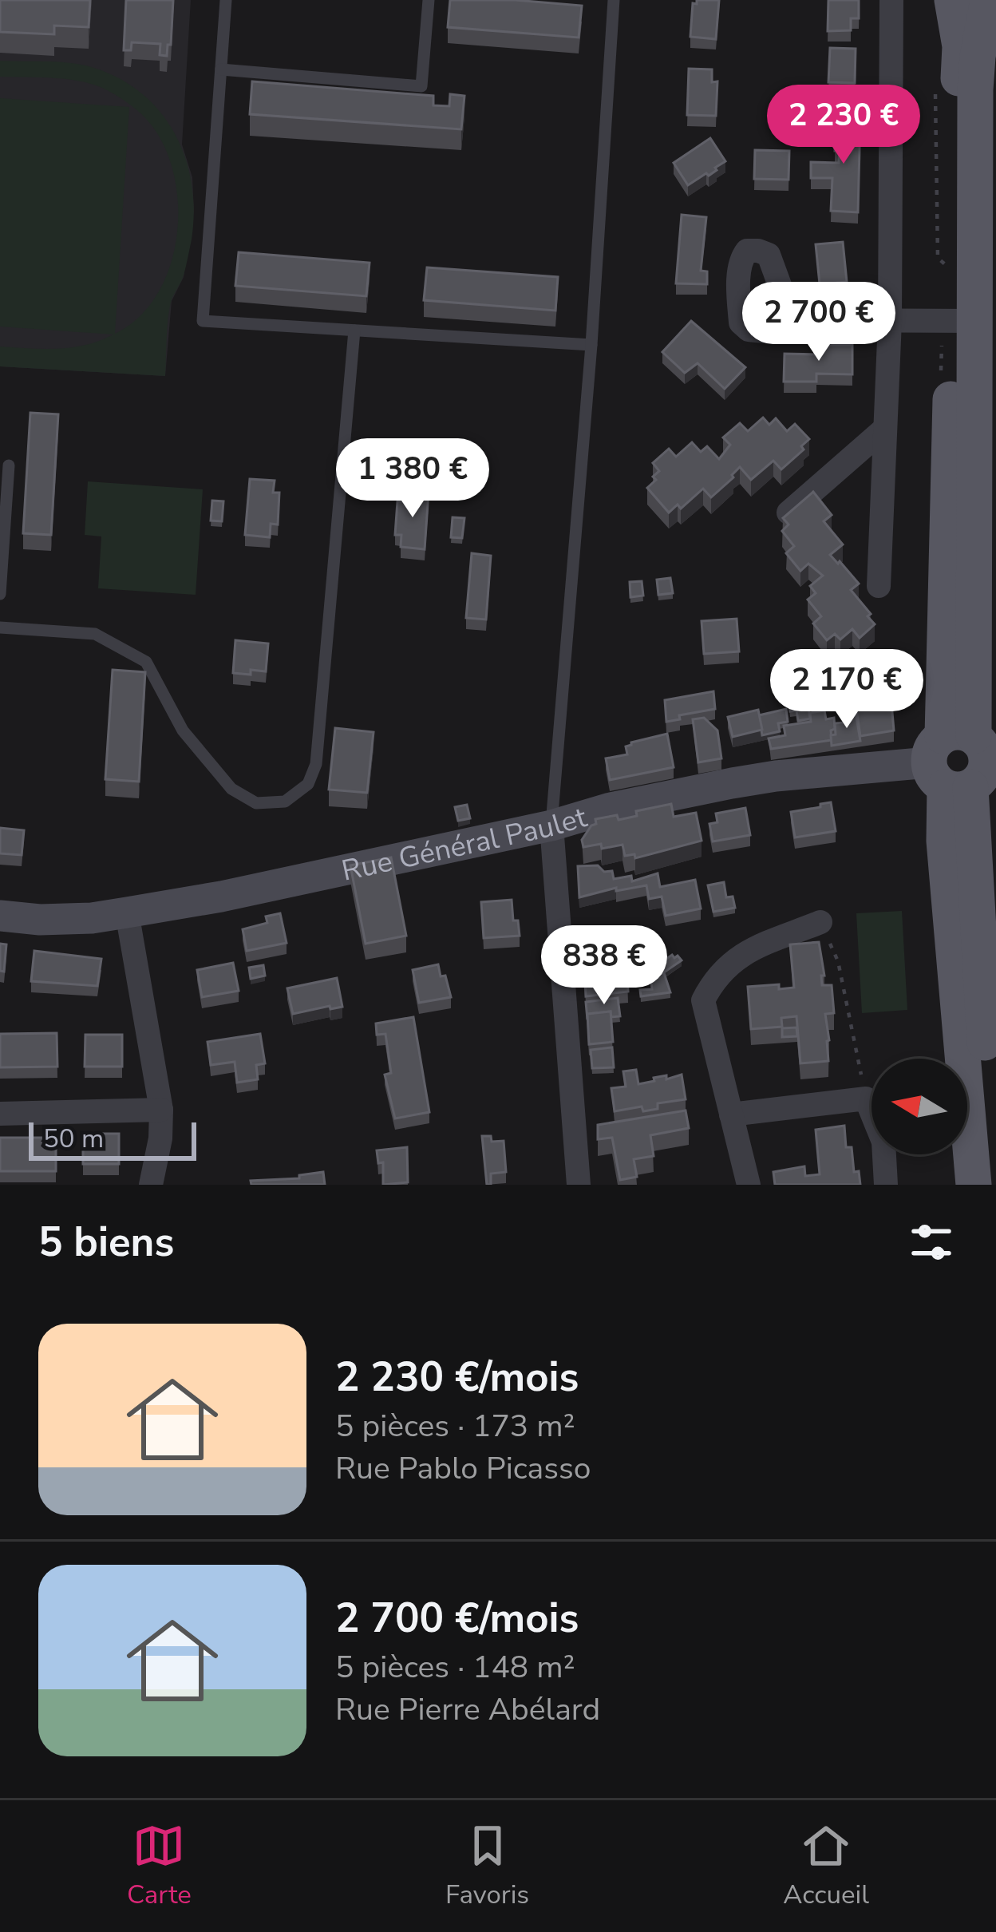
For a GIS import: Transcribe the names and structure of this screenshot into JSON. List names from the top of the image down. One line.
{"streets":{"street":["Rue Général Paulet"]},"scale_bar":"50 m","north":"left","page":{"price":["2 230 €","2 700 €","1 380 €","2 170 €","838 €"],"scale":"50 m","heading":"5 biens","list":[{"name":"2 230 €/mois","note":"5 pièces · 173 m² · Rue Pablo Picasso"},{"name":"2 700 €/mois","note":"5 pièces · 148 m² · Rue Pierre Abélard"}],"tabs":["Carte","Favoris","Accueil"]}}
